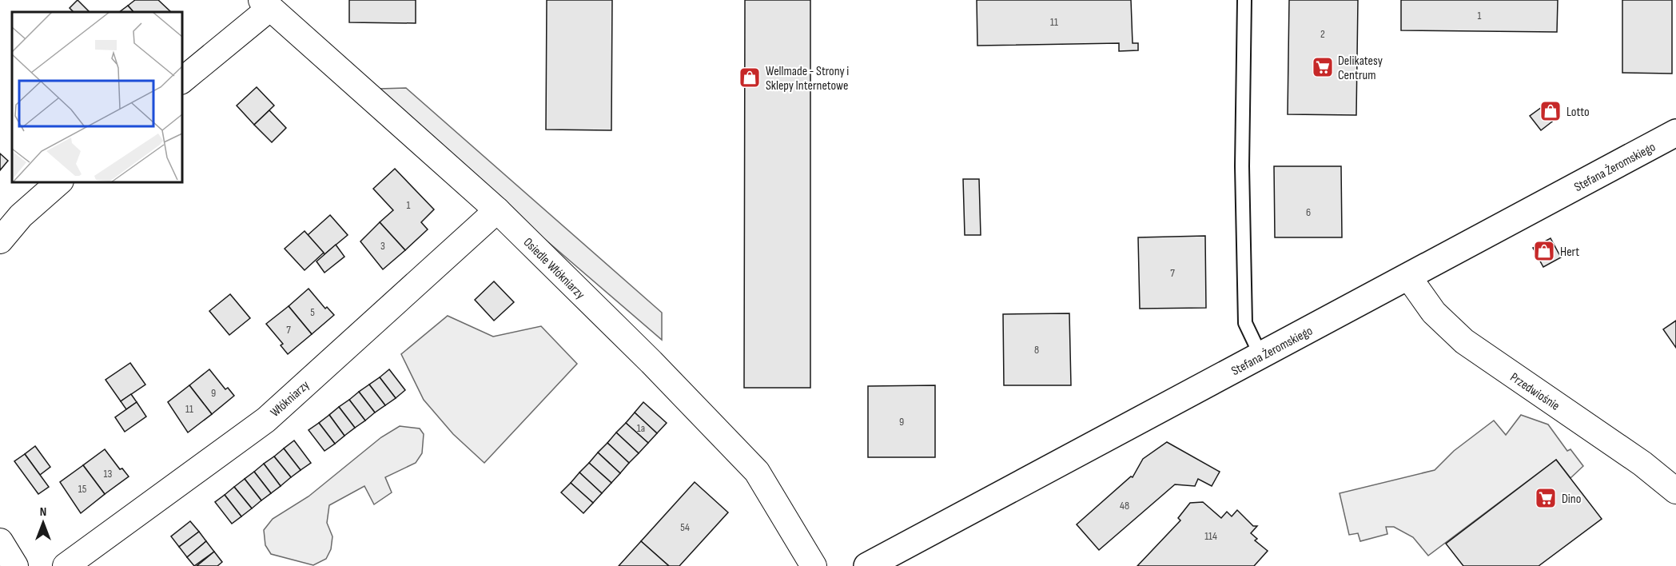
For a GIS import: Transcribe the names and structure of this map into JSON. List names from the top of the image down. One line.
{"streets":{"street":["Stefana Żeromskiego","Osiedle Włókniarzy","Przedwiośnie","Włókniarzy"]},"crossings":[["Stefana Żeromskiego","Przedwiośnie"],["Osiedle Włókniarzy","Włókniarzy"]],"places":{"supermarket":["Delikatesy Centrum","Dino"],"shop":["Wellmade - Strony i Sklepy Internetowe","Lotto","Hert"]},"house_numbers":["1","11","2","1","6","3","7","5","7","8","9","11","9","1a","13","15","48","54","114"],"north":"top"}
